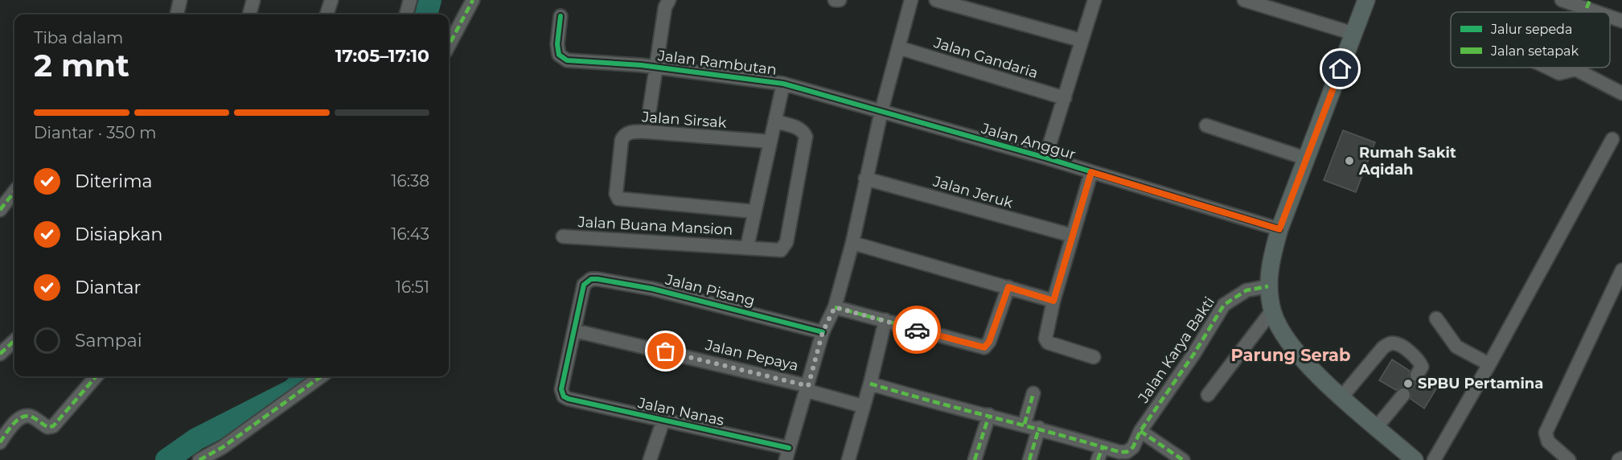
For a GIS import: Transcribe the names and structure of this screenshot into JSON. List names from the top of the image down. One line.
{"streets":{"street":["Jalan Gandaria","Jalan Rambutan","Jalan Sirsak","Jalan Anggur","Jalan Jeruk","Jalan Buana Mansion","Jalan Pisang","Jalan Karya Bakti","Jalan Pepaya","Jalan Nanas"]},"crossings":[["Jalan Rambutan","Jalan Anggur"],["Jalan Rambutan","Jalan Buana Mansion"],["Jalan Sirsak","Jalan Buana Mansion"],["Jalan Pisang","Jalan Pepaya"],["Jalan Pisang","Jalan Nanas"],["Jalan Pepaya","Jalan Nanas"]],"districts":["Parung Serab"],"places":["Rumah Sakit Aqidah","SPBU Pertamina"],"legend":["Jalur sepeda","Jalan setapak"],"page":{"heading":["2 mnt","Tiba dalam","17:05–17:10"],"bar":"Diantar · 350 m","list":[["Diterima","16:38"],["Disiapkan","16:43"],["Diantar","16:51"],"Sampai"]}}
